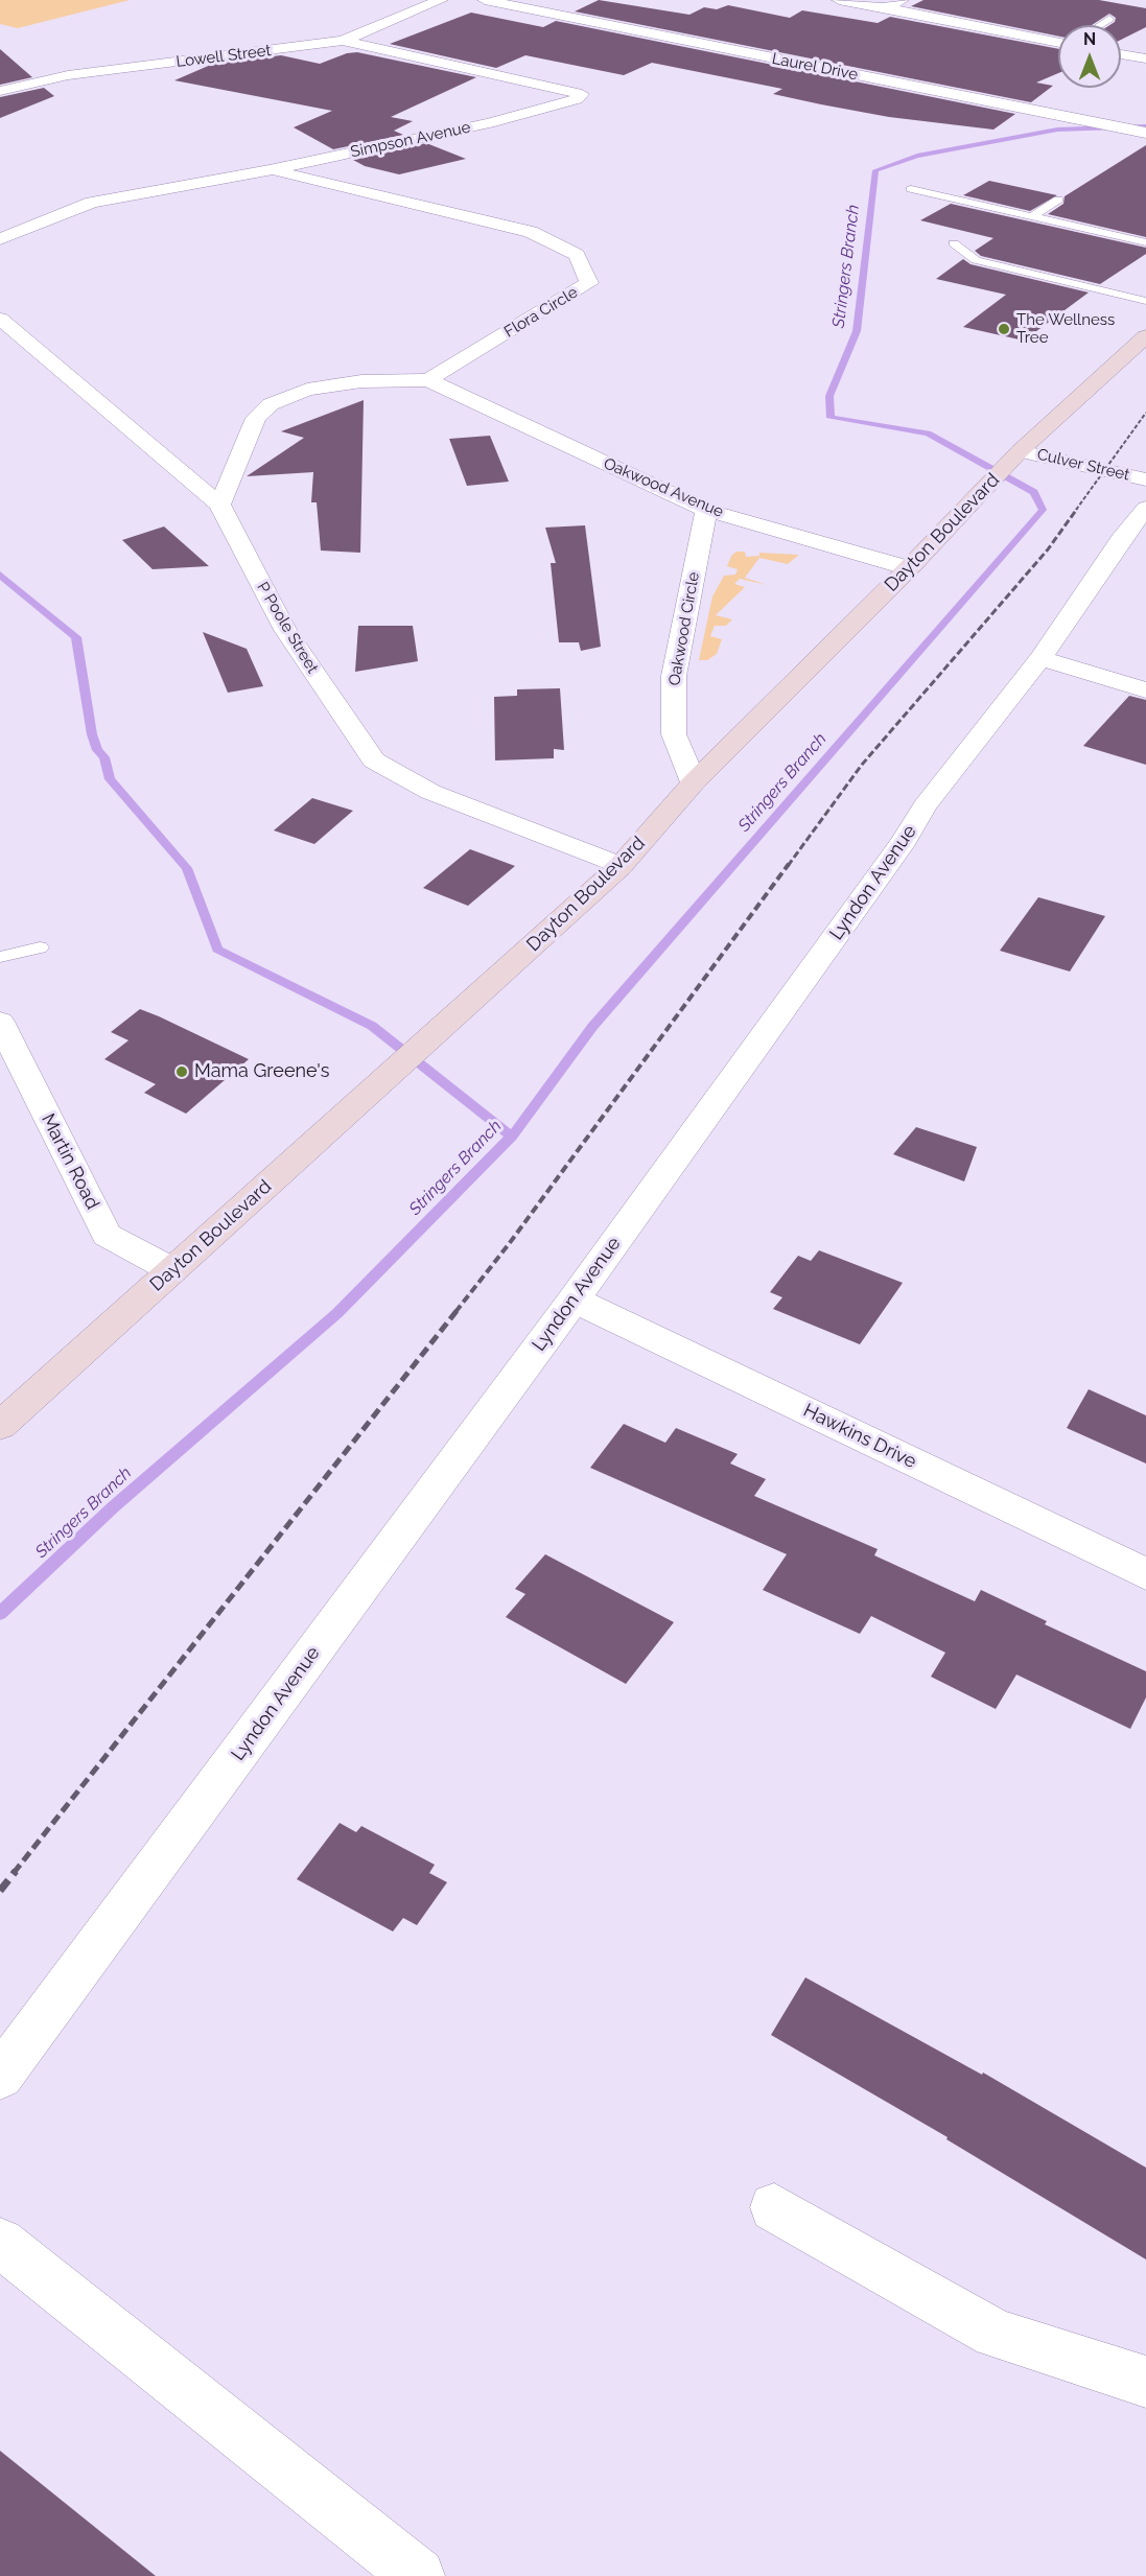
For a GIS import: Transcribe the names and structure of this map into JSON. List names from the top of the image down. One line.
{"streets":{"main road":["Dayton Boulevard"],"street":["Lowell Street","Laurel Drive","Simpson Avenue","Flora Circle","Culver Street","Oakwood Avenue","P Poole Street","Oakwood Circle","Lyndon Avenue","Martin Road","Hawkins Drive"]},"crossings":[["Lowell Street","Simpson Avenue"],["Simpson Avenue","Flora Circle"],["Flora Circle","Oakwood Avenue"],["Flora Circle","P Poole Street"],["Culver Street","Dayton Boulevard"],["Oakwood Avenue","Dayton Boulevard"],["Oakwood Avenue","Oakwood Circle"],["Dayton Boulevard","P Poole Street"],["Dayton Boulevard","Oakwood Circle"],["Dayton Boulevard","Martin Road"],["Lyndon Avenue","Hawkins Drive"]],"water":["Stringers Branch"],"places":["The Wellness Tree","Mama Greene's"],"north":"top"}
